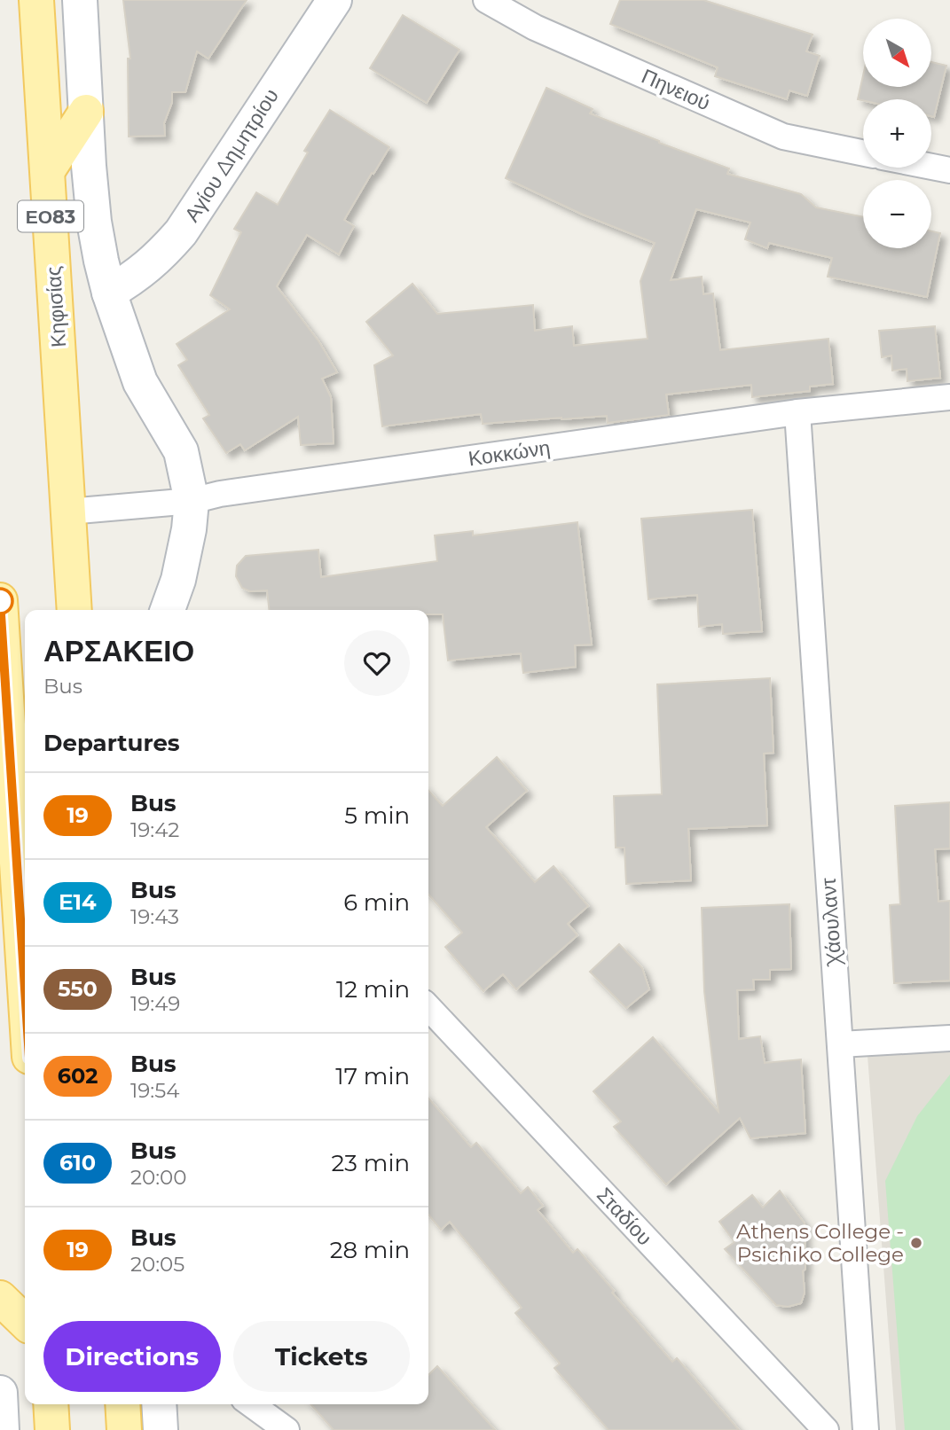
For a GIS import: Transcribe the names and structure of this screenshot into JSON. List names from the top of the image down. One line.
{"streets":{"main road":["ΕΟ83","Κηφισίας"],"street":["Πηνειού","Αγίου Δημητρίου","Κοκκώνη","Χάουλαντ","Σταδίου"]},"crossings":[["Κηφισίας","Κοκκώνη"],["Κοκκώνη","Χάουλαντ"]],"places":["Athens College - Psichiko College"],"lines":["bus line 19"],"north":"bottom right","page":{"map_buttons":["+","−"],"heading":[["ΑΡΣΑΚΕΙΟ","Bus"],"Departures"],"list":[{"mark":"19","name":"Bus","note":"19:42","value":"5 min"},{"mark":"Ε14","name":"Bus","note":"19:43","value":"6 min"},{"mark":"550","name":"Bus","note":"19:49","value":"12 min"},{"mark":"602","name":"Bus","note":"19:54","value":"17 min"},{"mark":"610","name":"Bus","note":"20:00","value":"23 min"},{"mark":"19","name":"Bus","note":"20:05","value":"28 min"}],"buttons":["Directions","Tickets"]}}
